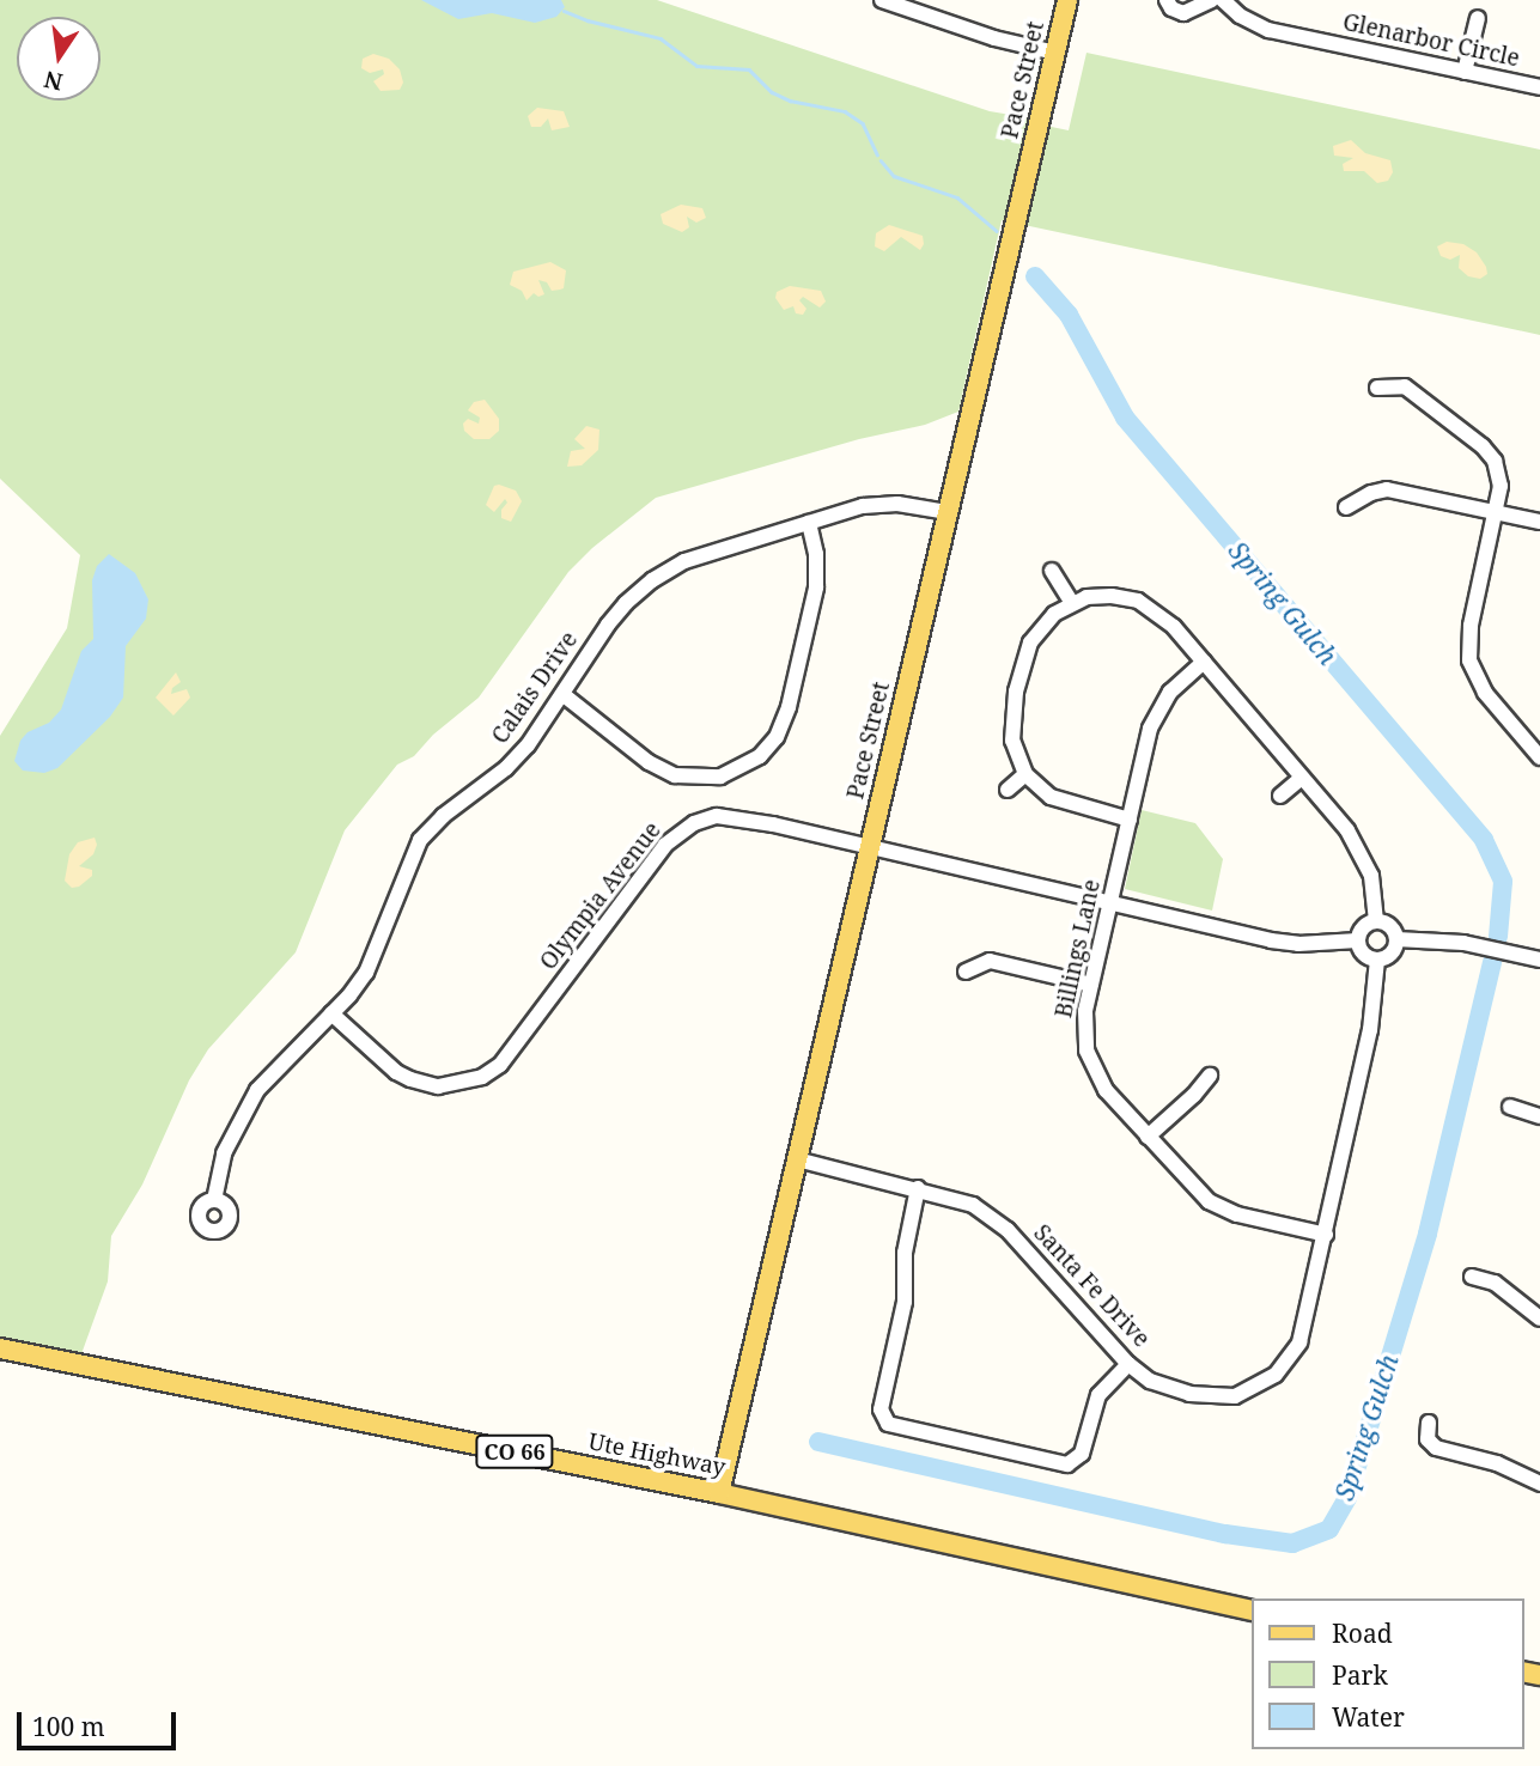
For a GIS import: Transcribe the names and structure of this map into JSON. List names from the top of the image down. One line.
{"streets":{"main road":["Pace Street","CO 66","Ute Highway"],"street":["Glenarbor Circle","Calais Drive","Olympia Avenue","Billings Lane","Santa Fe Drive"]},"crossings":[["Pace Street","Calais Drive"],["Pace Street","Olympia Avenue"],["Pace Street","Santa Fe Drive"],["Pace Street","Ute Highway"],["Calais Drive","Olympia Avenue"],["Olympia Avenue","Billings Lane"],["Olympia Avenue","Santa Fe Drive"],["Billings Lane","Santa Fe Drive"]],"water":["Spring Gulch"],"legend":["Road","Park","Water"],"scale_bar":"100 m","north":"bottom"}
